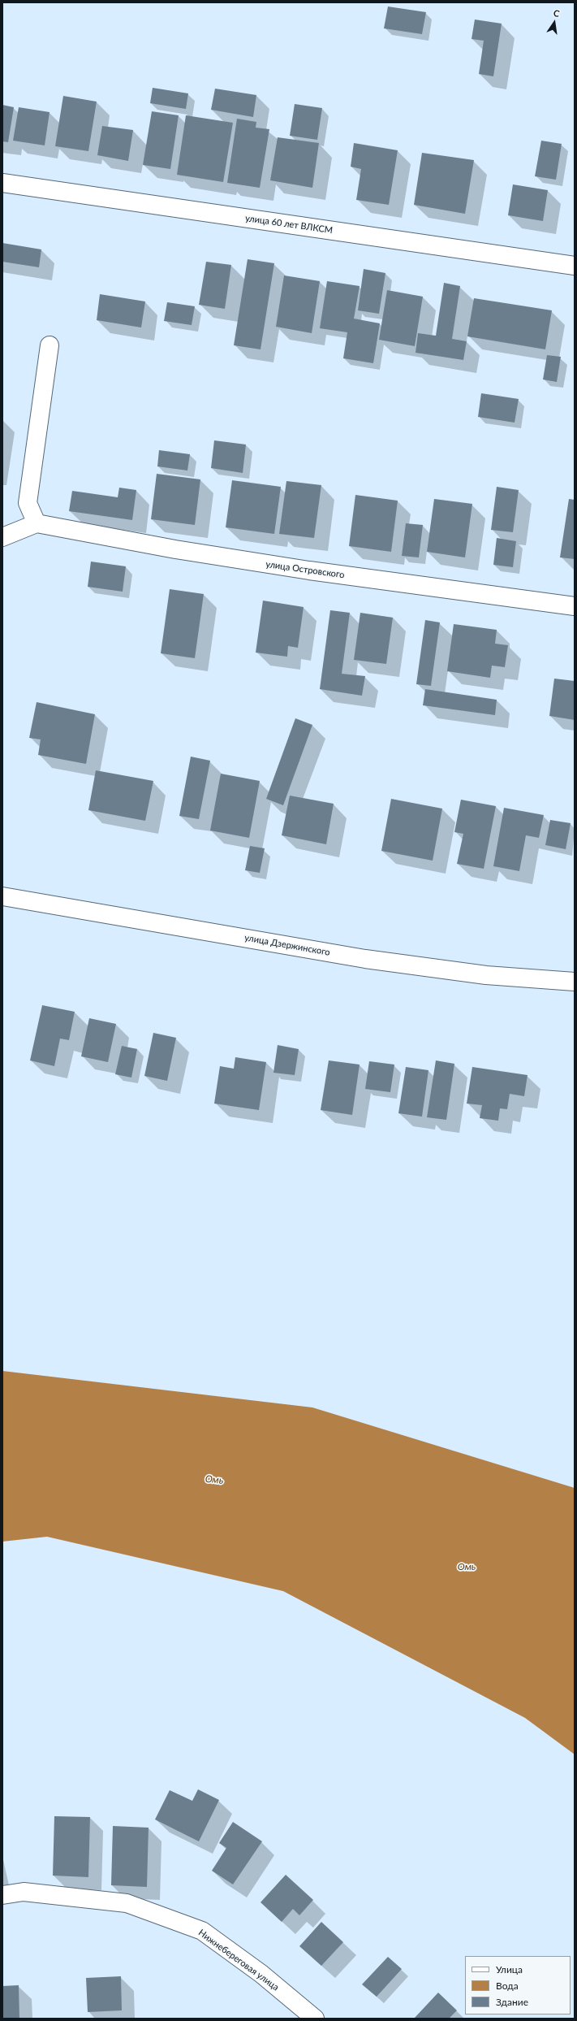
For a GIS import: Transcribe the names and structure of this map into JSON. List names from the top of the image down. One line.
{"streets":{"street":["улица 60 лет ВЛКСМ","улица Островского","улица Дзержинского","Нижнебереговая улица"]},"water":["Омь"],"legend":["Улица","Вода","Здание"],"north":"top"}
